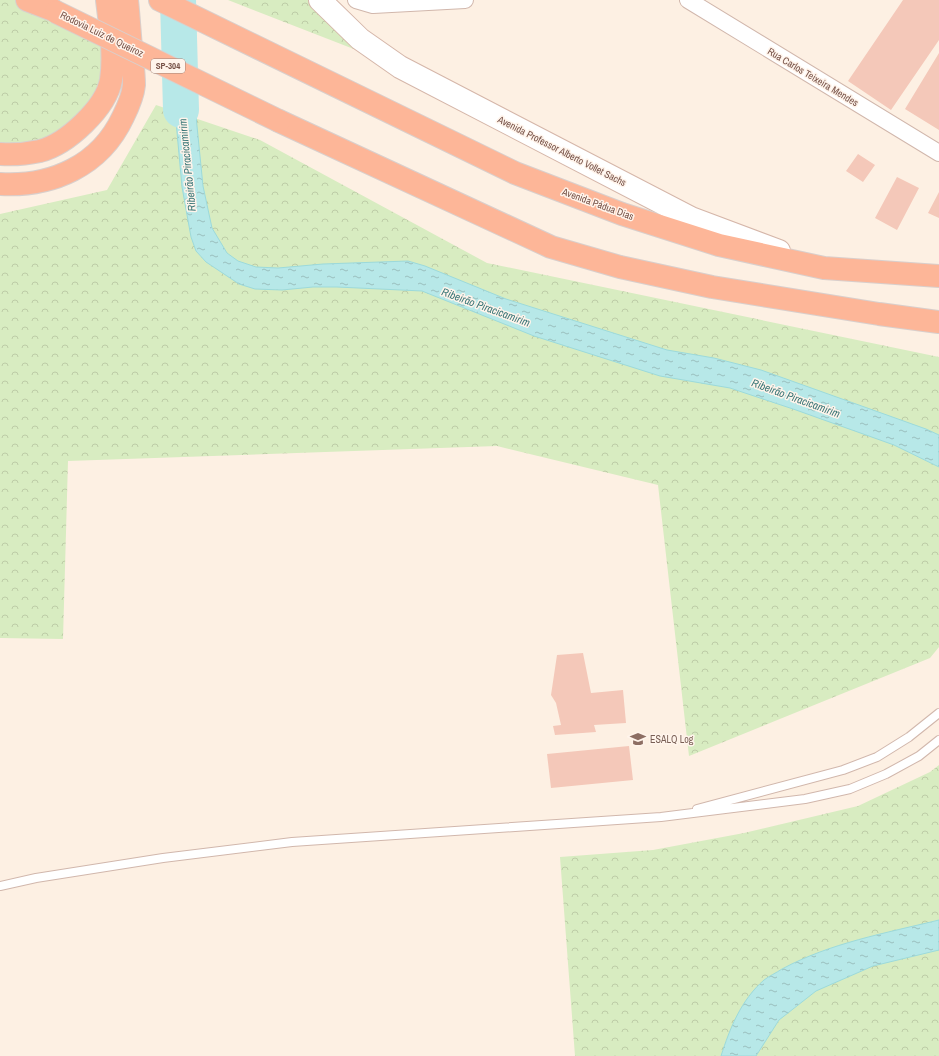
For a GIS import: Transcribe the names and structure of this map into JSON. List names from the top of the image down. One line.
{"streets":{"highway":["Rodovia Luiz de Queiroz","SP-304","Avenida Pádua Dias"],"main road":["Avenida Professor Alberto Vollet Sachs"],"street":["Rua Carlos Teixeira Mendes"]},"crossings":[["Avenida Professor Alberto Vollet Sachs","Avenida Pádua Dias"]],"water":["Ribeirão Piracicamirim"],"places":{"school or university":["ESALQ Log"]}}
